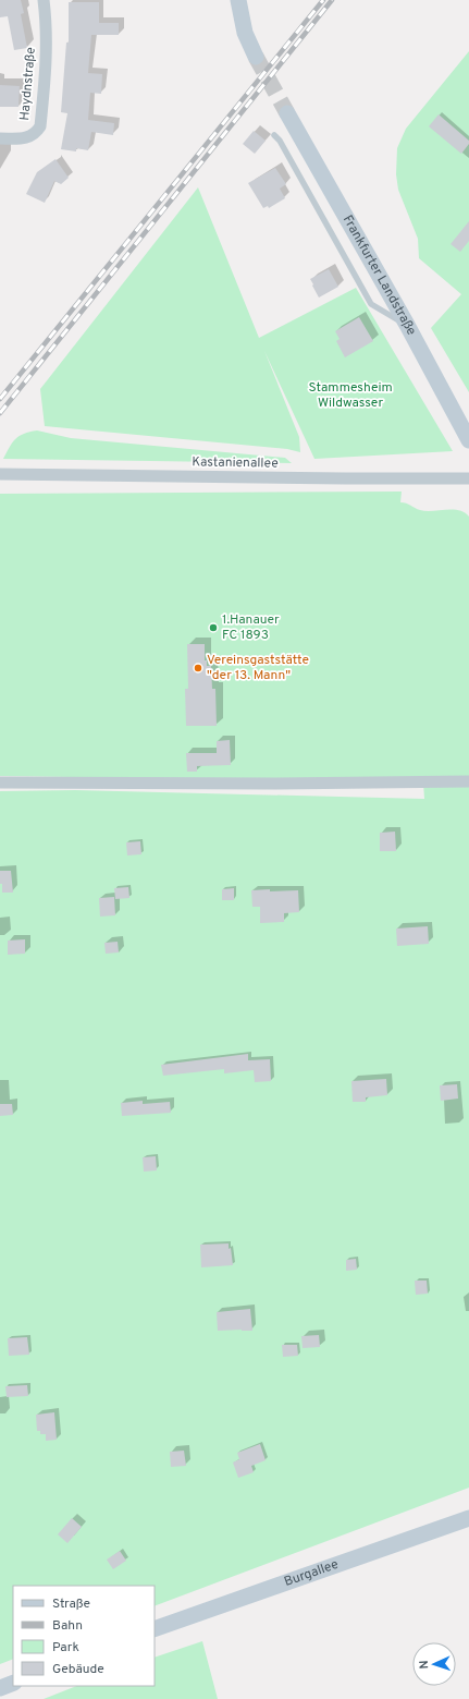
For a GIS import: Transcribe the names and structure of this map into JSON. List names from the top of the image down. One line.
{"streets":{"main road":["Frankfurter Landstraße","Burgallee"],"street":["Haydnstraße","Kastanienallee"]},"parks":["Stammesheim Wildwasser"],"places":["1.Hanauer FC 1893","Vereinsgaststätte \"der 13. Mann\""],"legend":["Straße","Bahn","Park","Gebäude"],"north":"left"}
